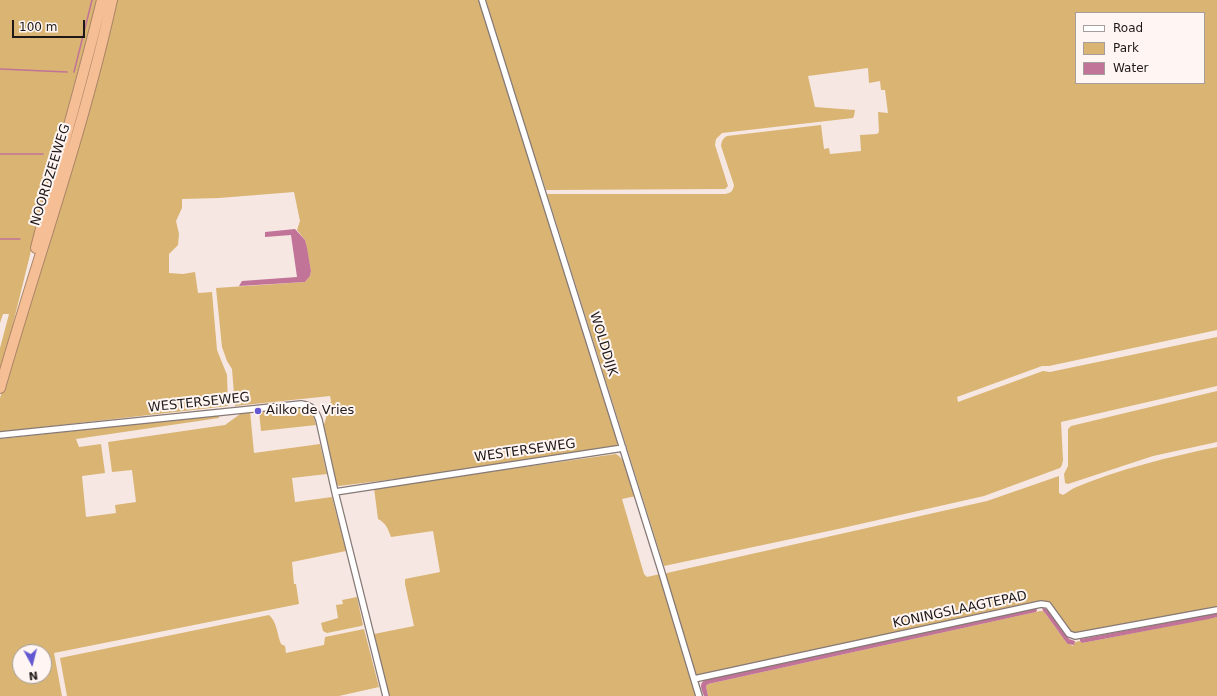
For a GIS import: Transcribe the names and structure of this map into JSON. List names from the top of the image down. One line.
{"streets":{"highway":["NOORDZEEWEG"],"street":["WOLDDIJK","WESTERSEWEG","KONINGSLAAGTEPAD"]},"crossings":[["WOLDDIJK","WESTERSEWEG"],["WOLDDIJK","KONINGSLAAGTEPAD"]],"places":["Ailko de Vries"],"legend":["Road","Park","Water"],"scale_bar":"100 m","north":"bottom"}
